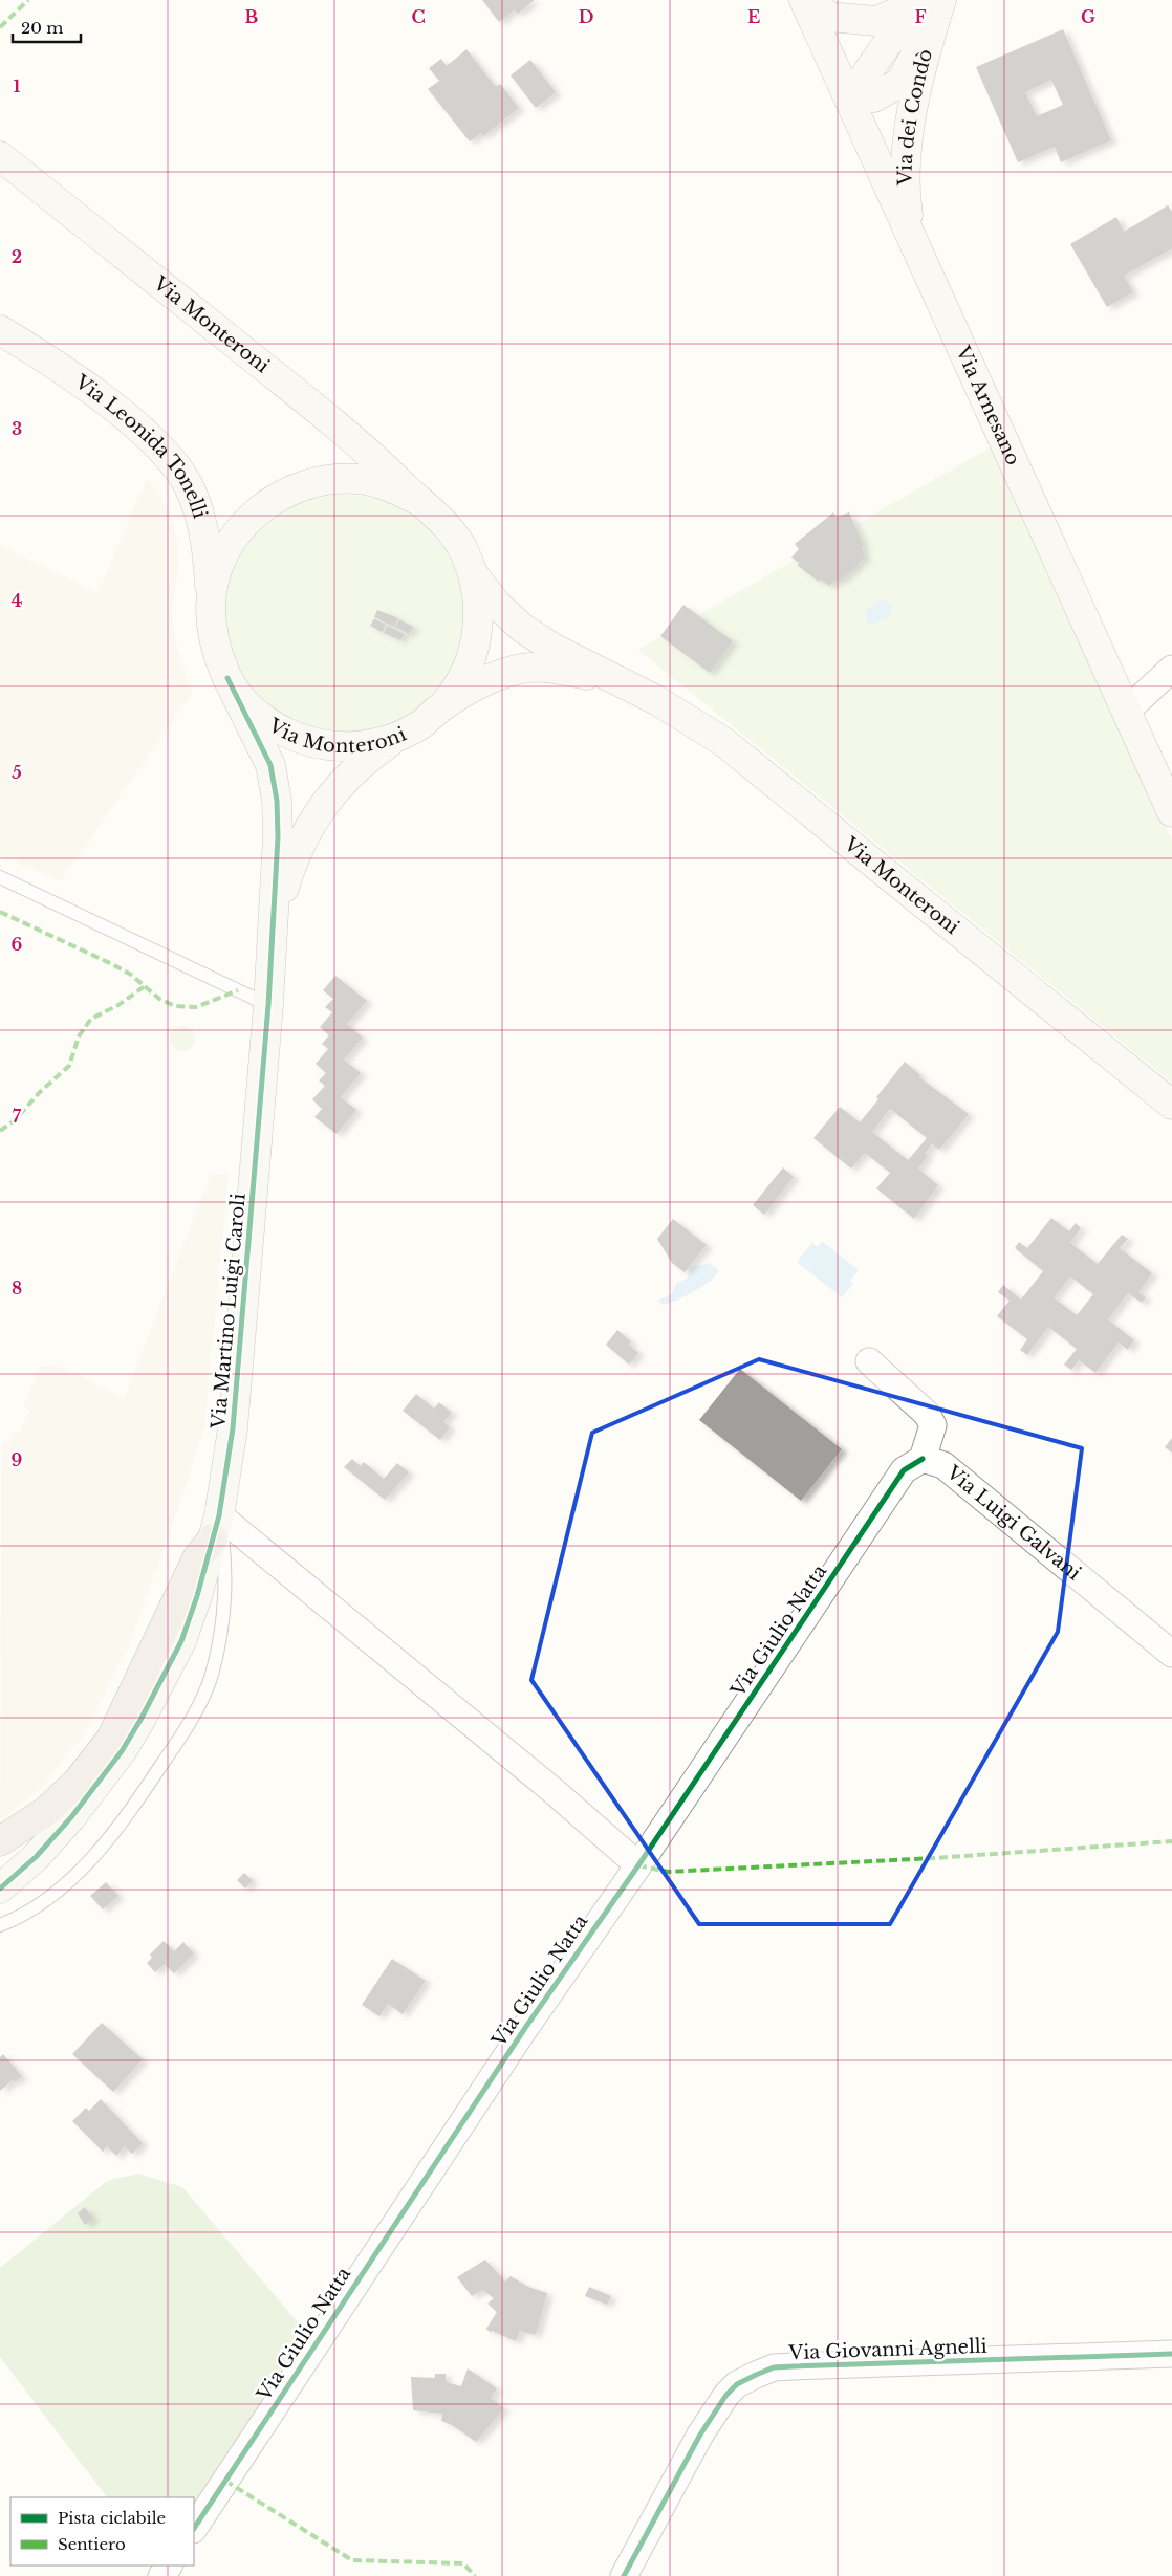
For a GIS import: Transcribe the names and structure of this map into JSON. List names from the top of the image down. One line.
{"streets":{"main road":["Via dei Condò","Via Monteroni","Via Arnesano","Via Leonida Tonelli","Via Martino Luigi Caroli"],"street":["Via Luigi Galvani","Via Giulio Natta","Via Giovanni Agnelli"]},"crossings":[["Via dei Condò","Via Arnesano"],["Via Monteroni","Via Leonida Tonelli"],["Via Monteroni","Via Martino Luigi Caroli"],["Via Luigi Galvani","Via Giulio Natta"]],"legend":["Pista ciclabile","Sentiero"],"scale_bar":"20 m","grid":{"columns":["B","C","D","E","F","G"],"rows":["1","2","3","4","5","6","7","8","9"]}}
